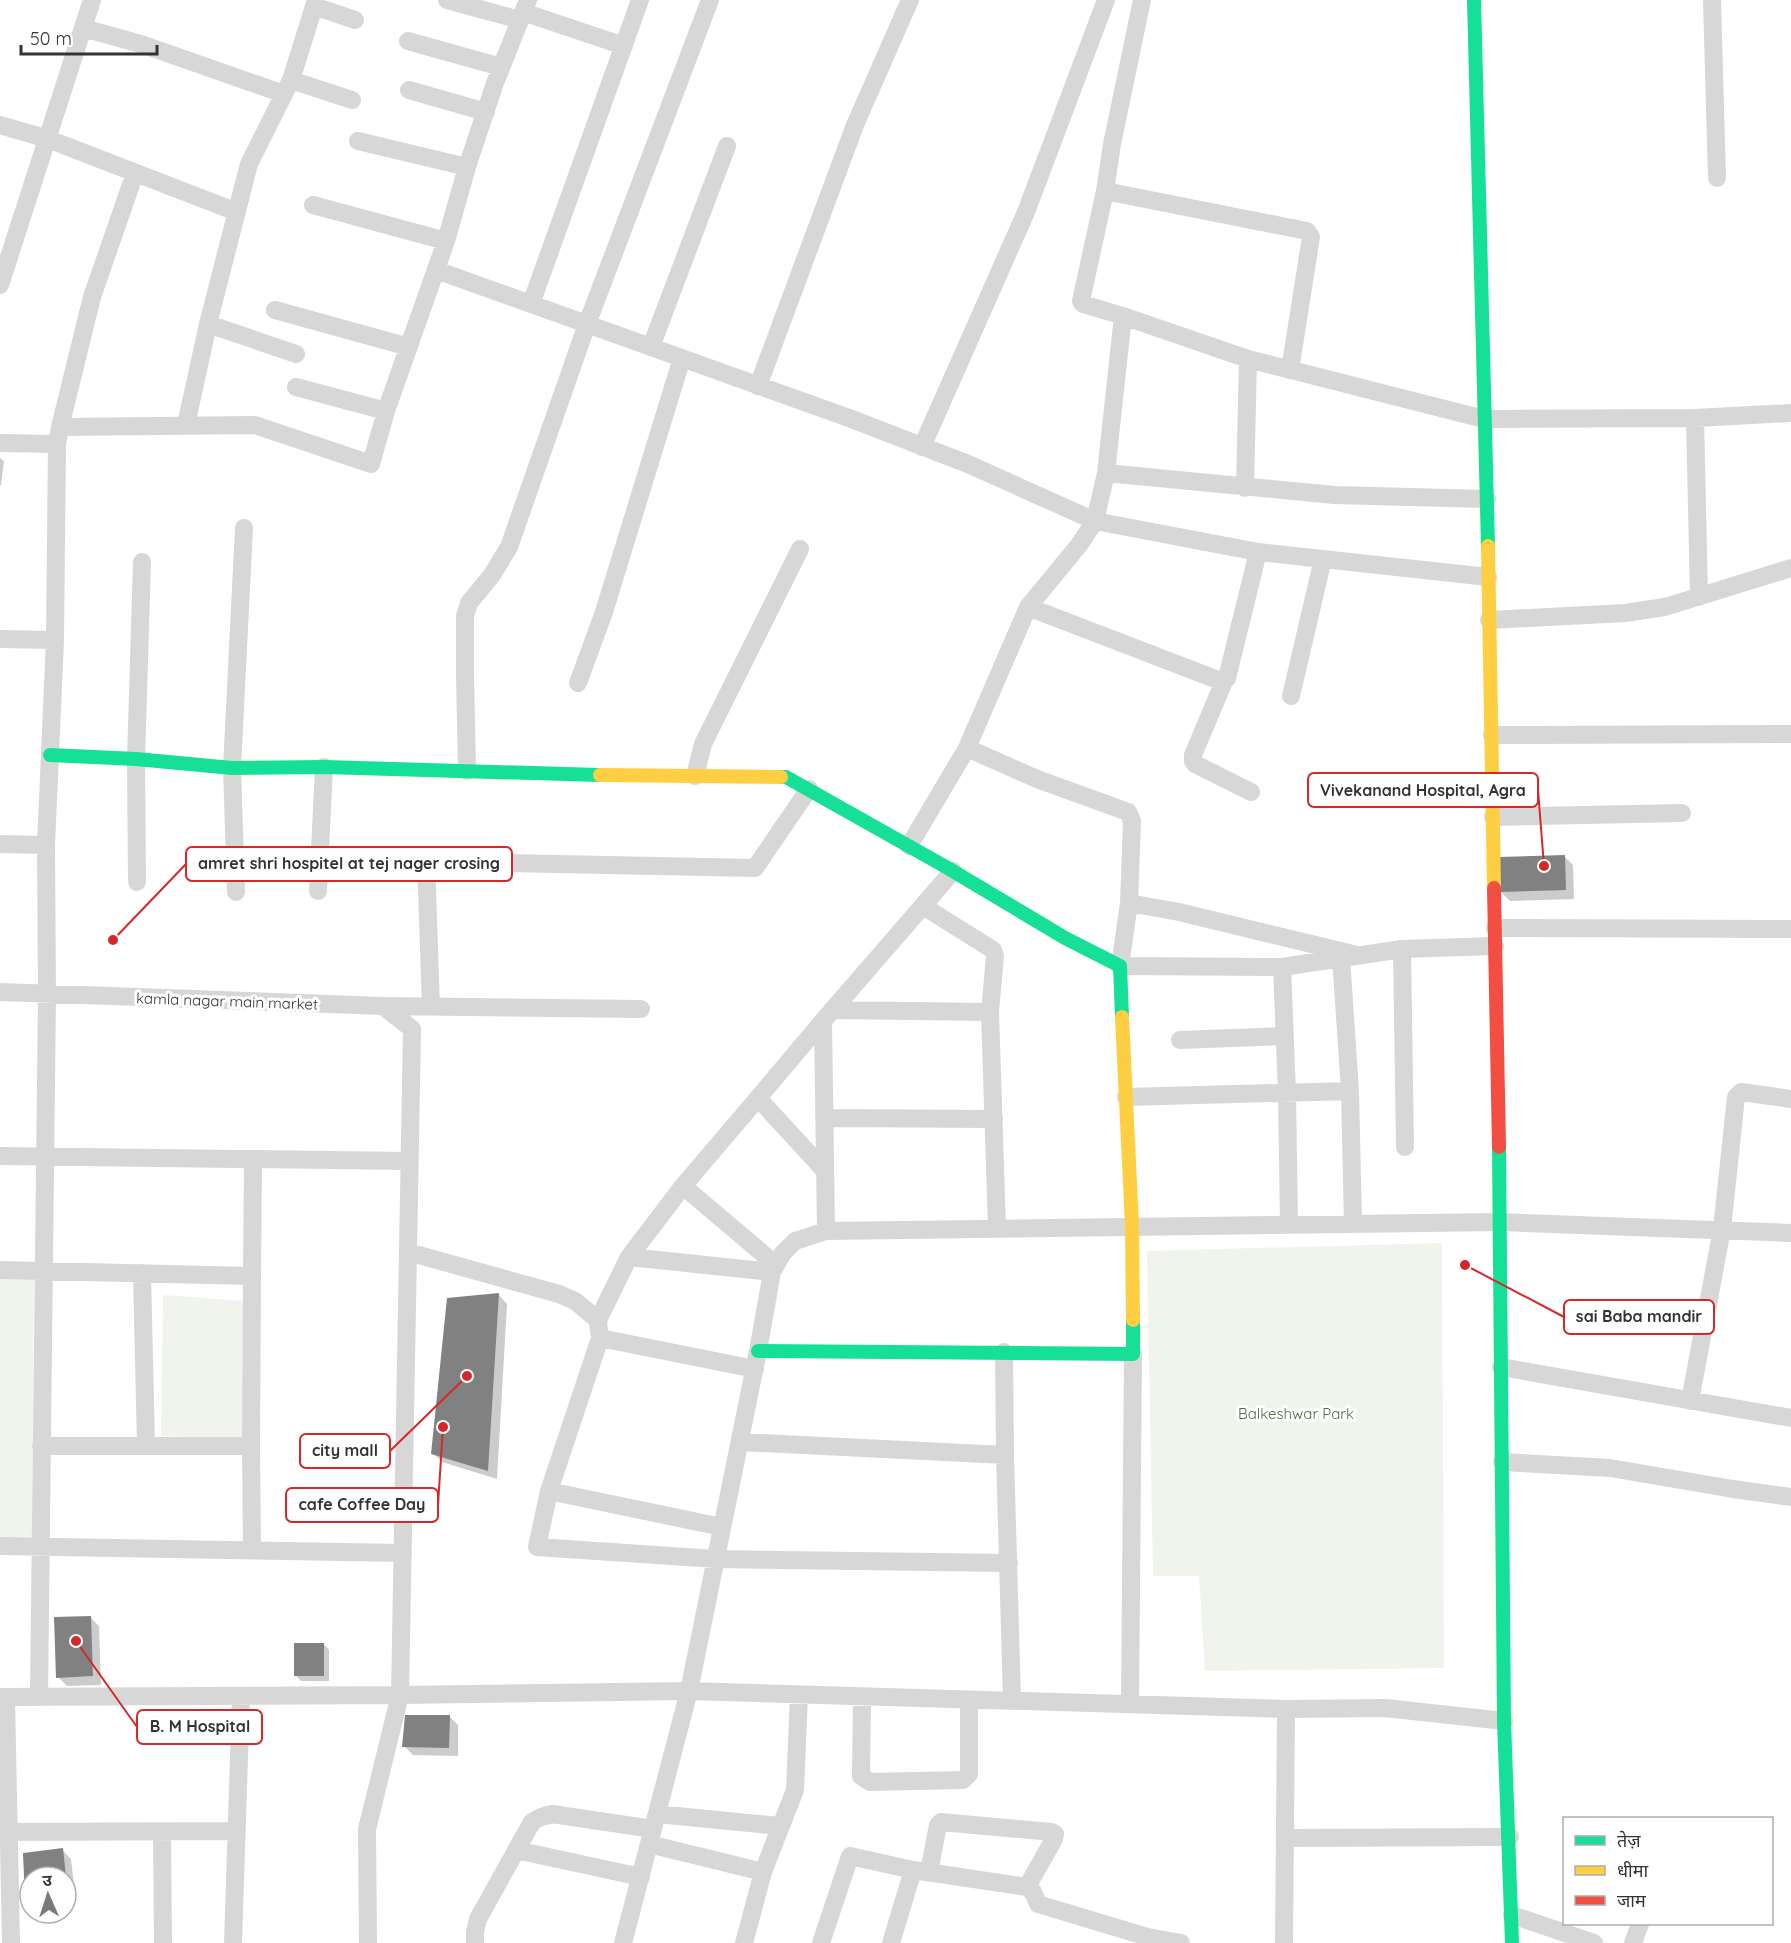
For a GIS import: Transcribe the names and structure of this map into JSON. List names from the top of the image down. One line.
{"streets":{"street":["kamla nagar main market"]},"parks":["Balkeshwar Park"],"places":["Vivekanand Hospital, Agra","amret shri hospitel at tej nager crosing","sai Baba mandir","city mall","cafe Coffee Day","B. M Hospital"],"legend":["तेज़","धीमा","जाम"],"scale_bar":"50 m","north":"top"}
